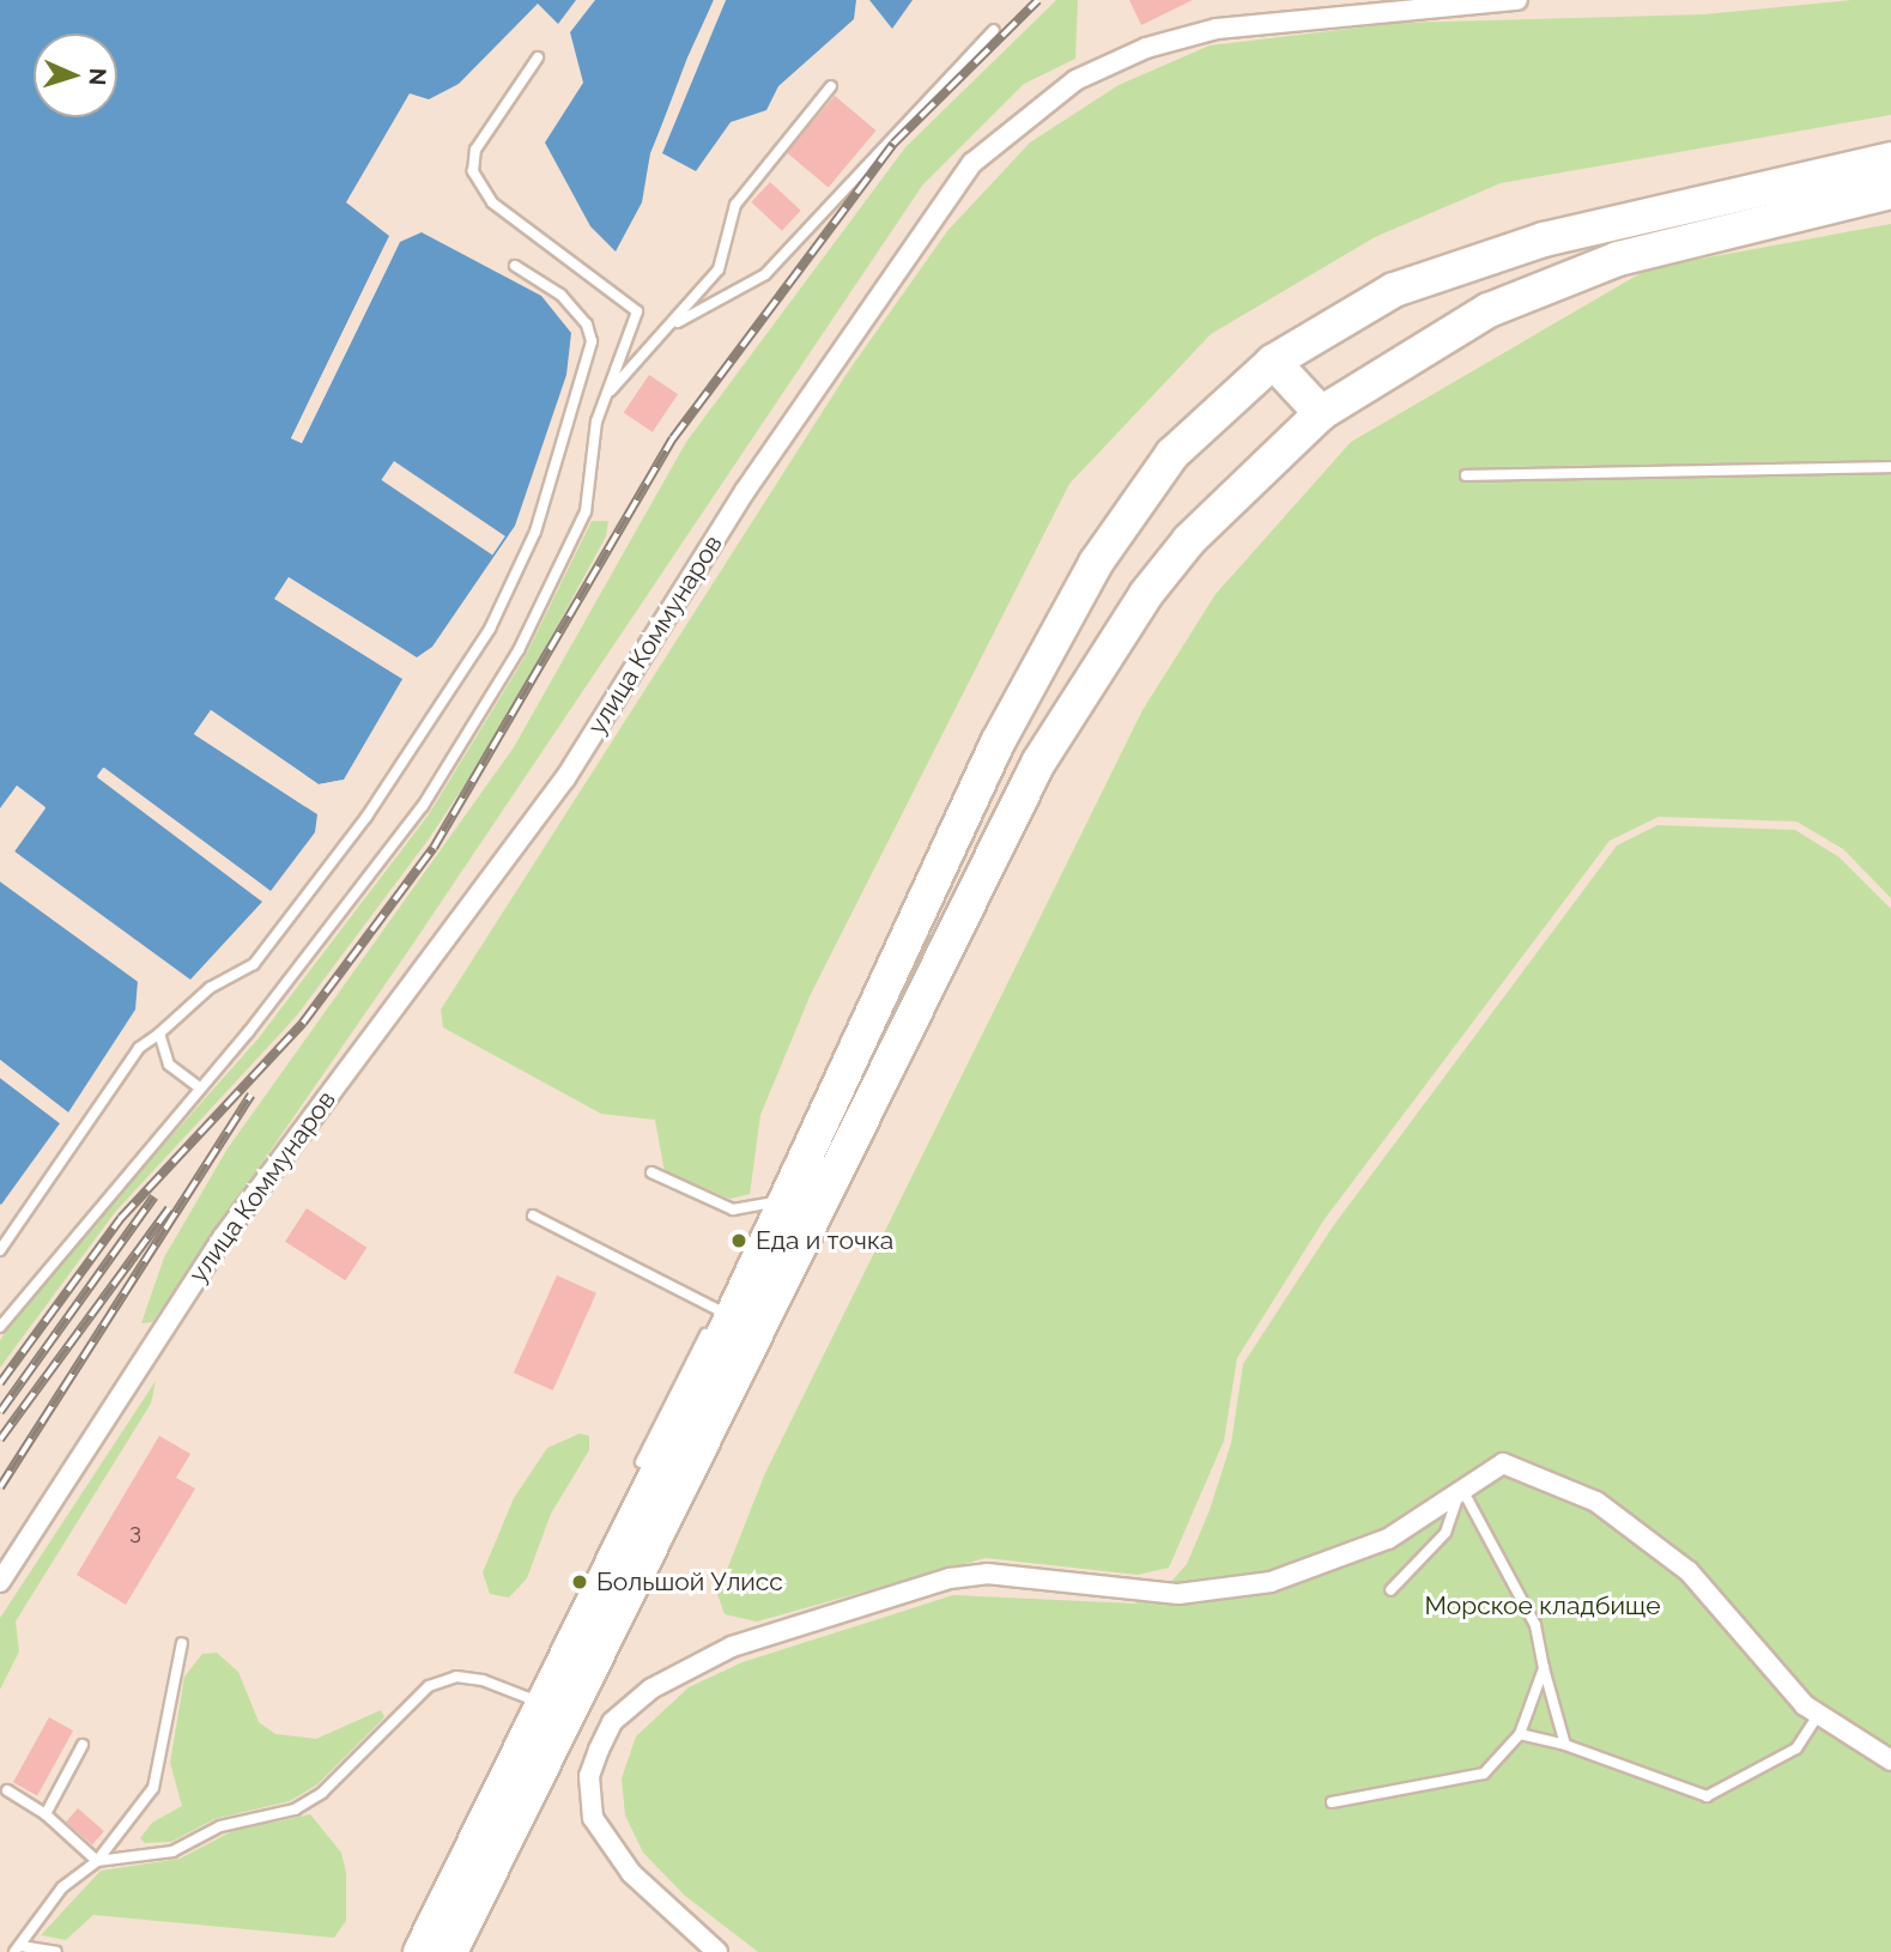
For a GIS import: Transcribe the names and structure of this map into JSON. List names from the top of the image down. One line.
{"streets":{"street":["улица Коммунаров"]},"parks":["Морское кладбище"],"places":["Еда и точка","Большой Улисс"],"house_numbers":["3"],"north":"right"}
